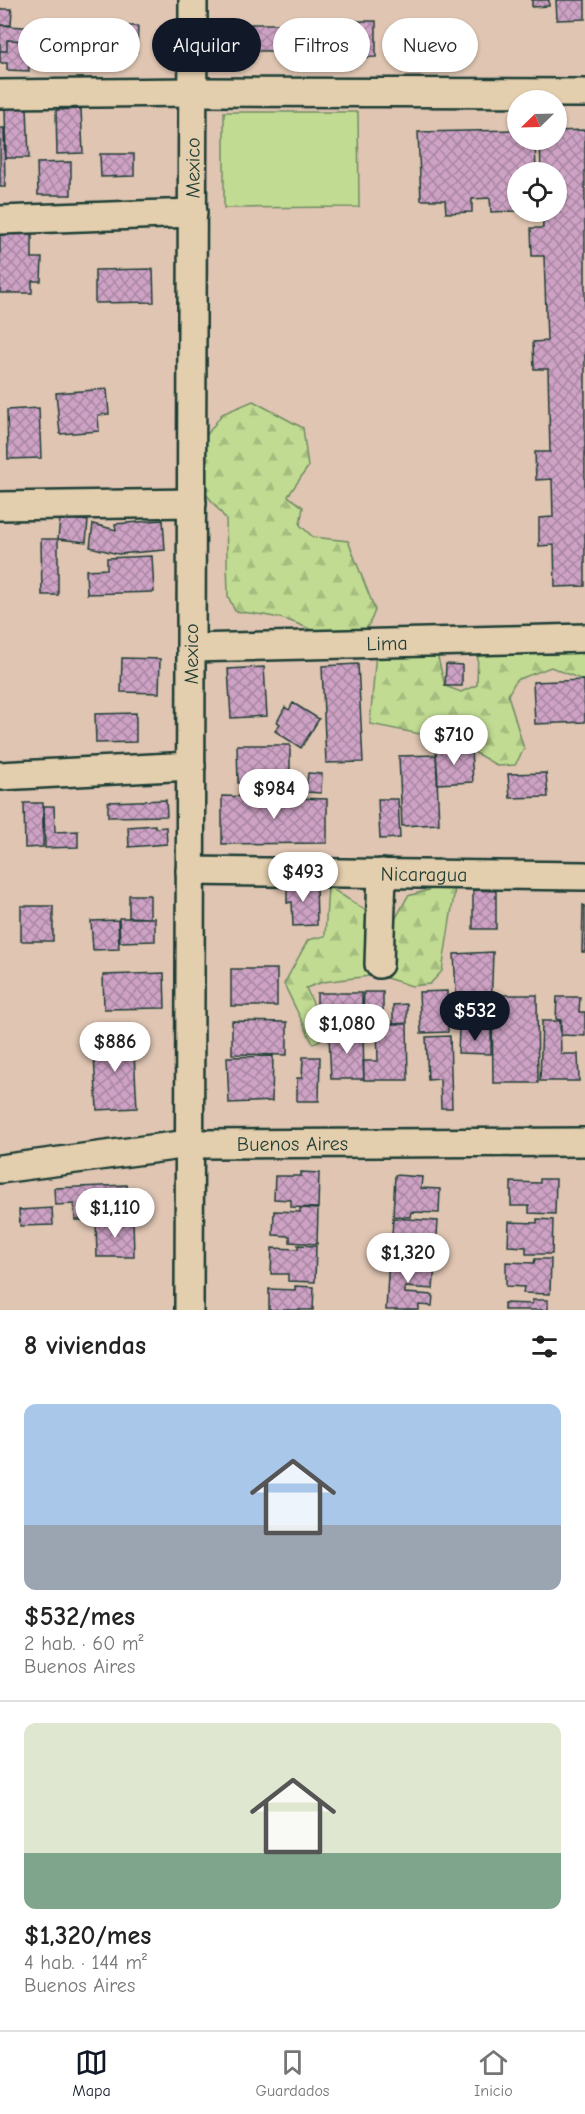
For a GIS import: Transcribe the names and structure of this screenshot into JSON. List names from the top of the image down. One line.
{"streets":{"street":["Mexico","Lima","Nicaragua","Buenos Aires"]},"crossings":[["Mexico","Lima"],["Mexico","Nicaragua"],["Mexico","Buenos Aires"]],"north":"bottom left","page":{"chip":["Comprar","Alquilar","Filtros","Nuevo"],"price":["$710","$984","$493","$532","$1,080","$886","$1,110","$1,320"],"heading":"8 viviendas","list":[{"name":"$532/mes","note":"2 hab. · 60 m² · Buenos Aires"},{"name":"$1,320/mes","note":"4 hab. · 144 m² · Buenos Aires"}],"tabs":["Mapa","Guardados","Inicio"]}}
